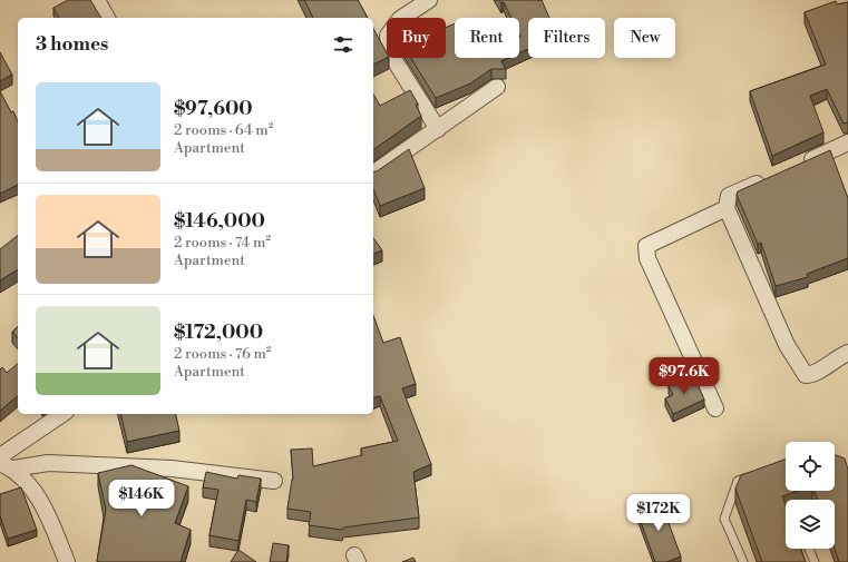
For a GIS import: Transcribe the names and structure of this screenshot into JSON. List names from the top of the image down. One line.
{"page":{"chip":["Buy","Rent","Filters","New"],"heading":"3 homes","list":[{"name":"$97,600","note":"2 rooms · 64 m² · Apartment"},{"name":"$146,000","note":"2 rooms · 74 m² · Apartment"},{"name":"$172,000","note":"2 rooms · 76 m² · Apartment"}],"price":["$97.6K","$146K","$172K"]}}
